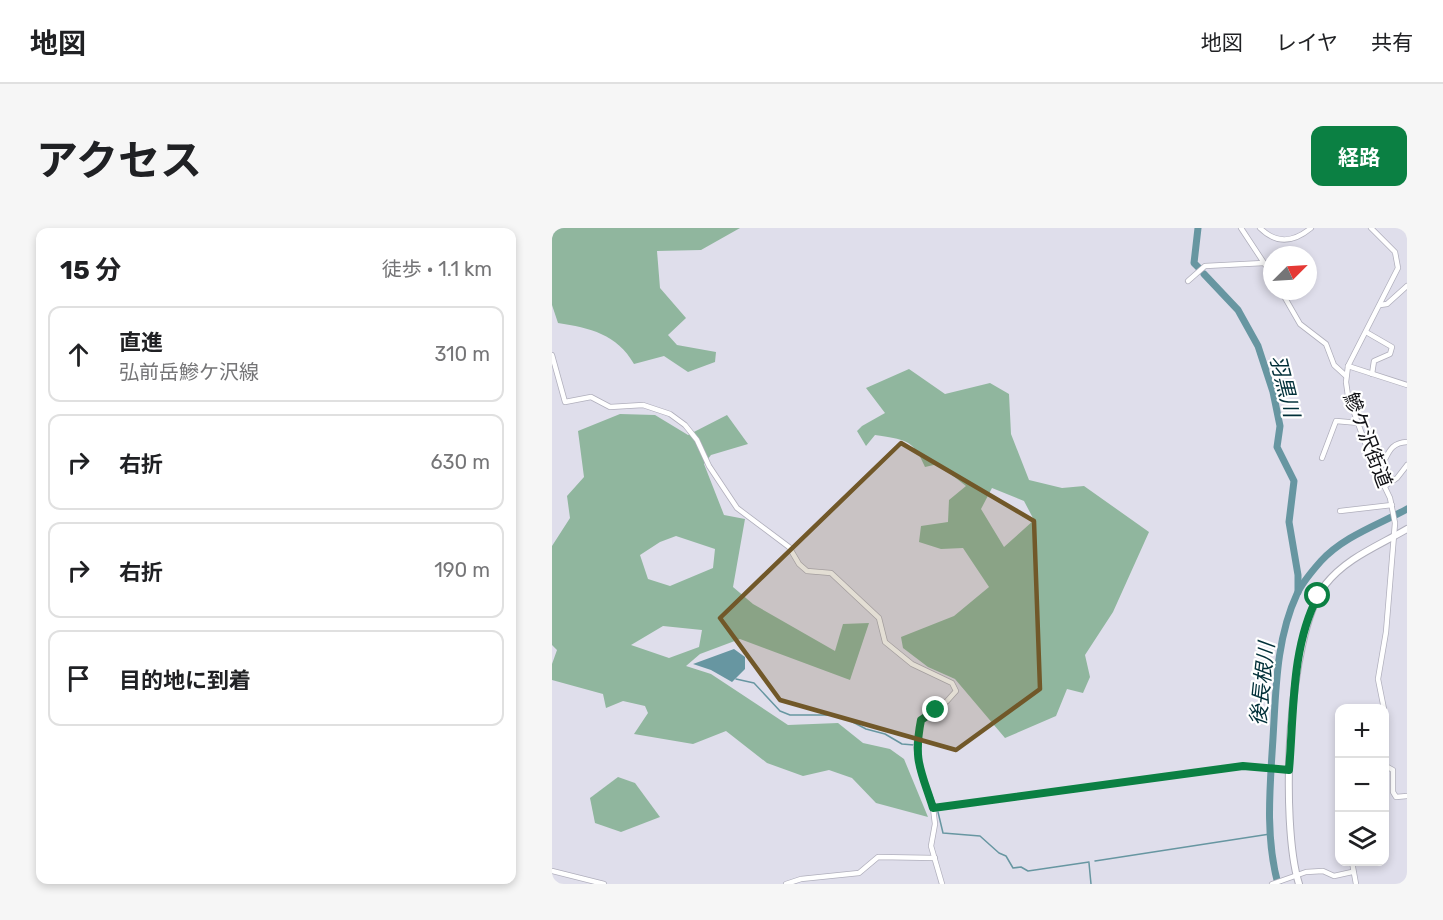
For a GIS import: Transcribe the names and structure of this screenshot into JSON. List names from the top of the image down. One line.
{"streets":{"street":["鰺ケ沢街道"]},"water":["羽黒川","後長根川"],"north":"top right","page":{"header":"地図","nav":["地図","レイヤ","共有"],"title":"アクセス","buttons":"経路","heading":["15 分","徒歩 · 1.1 km"],"list":[["直進","弘前岳鰺ケ沢線","310 m"],["右折","630 m"],["右折","190 m"],"目的地に到着"],"map_buttons":["+","−"]}}
